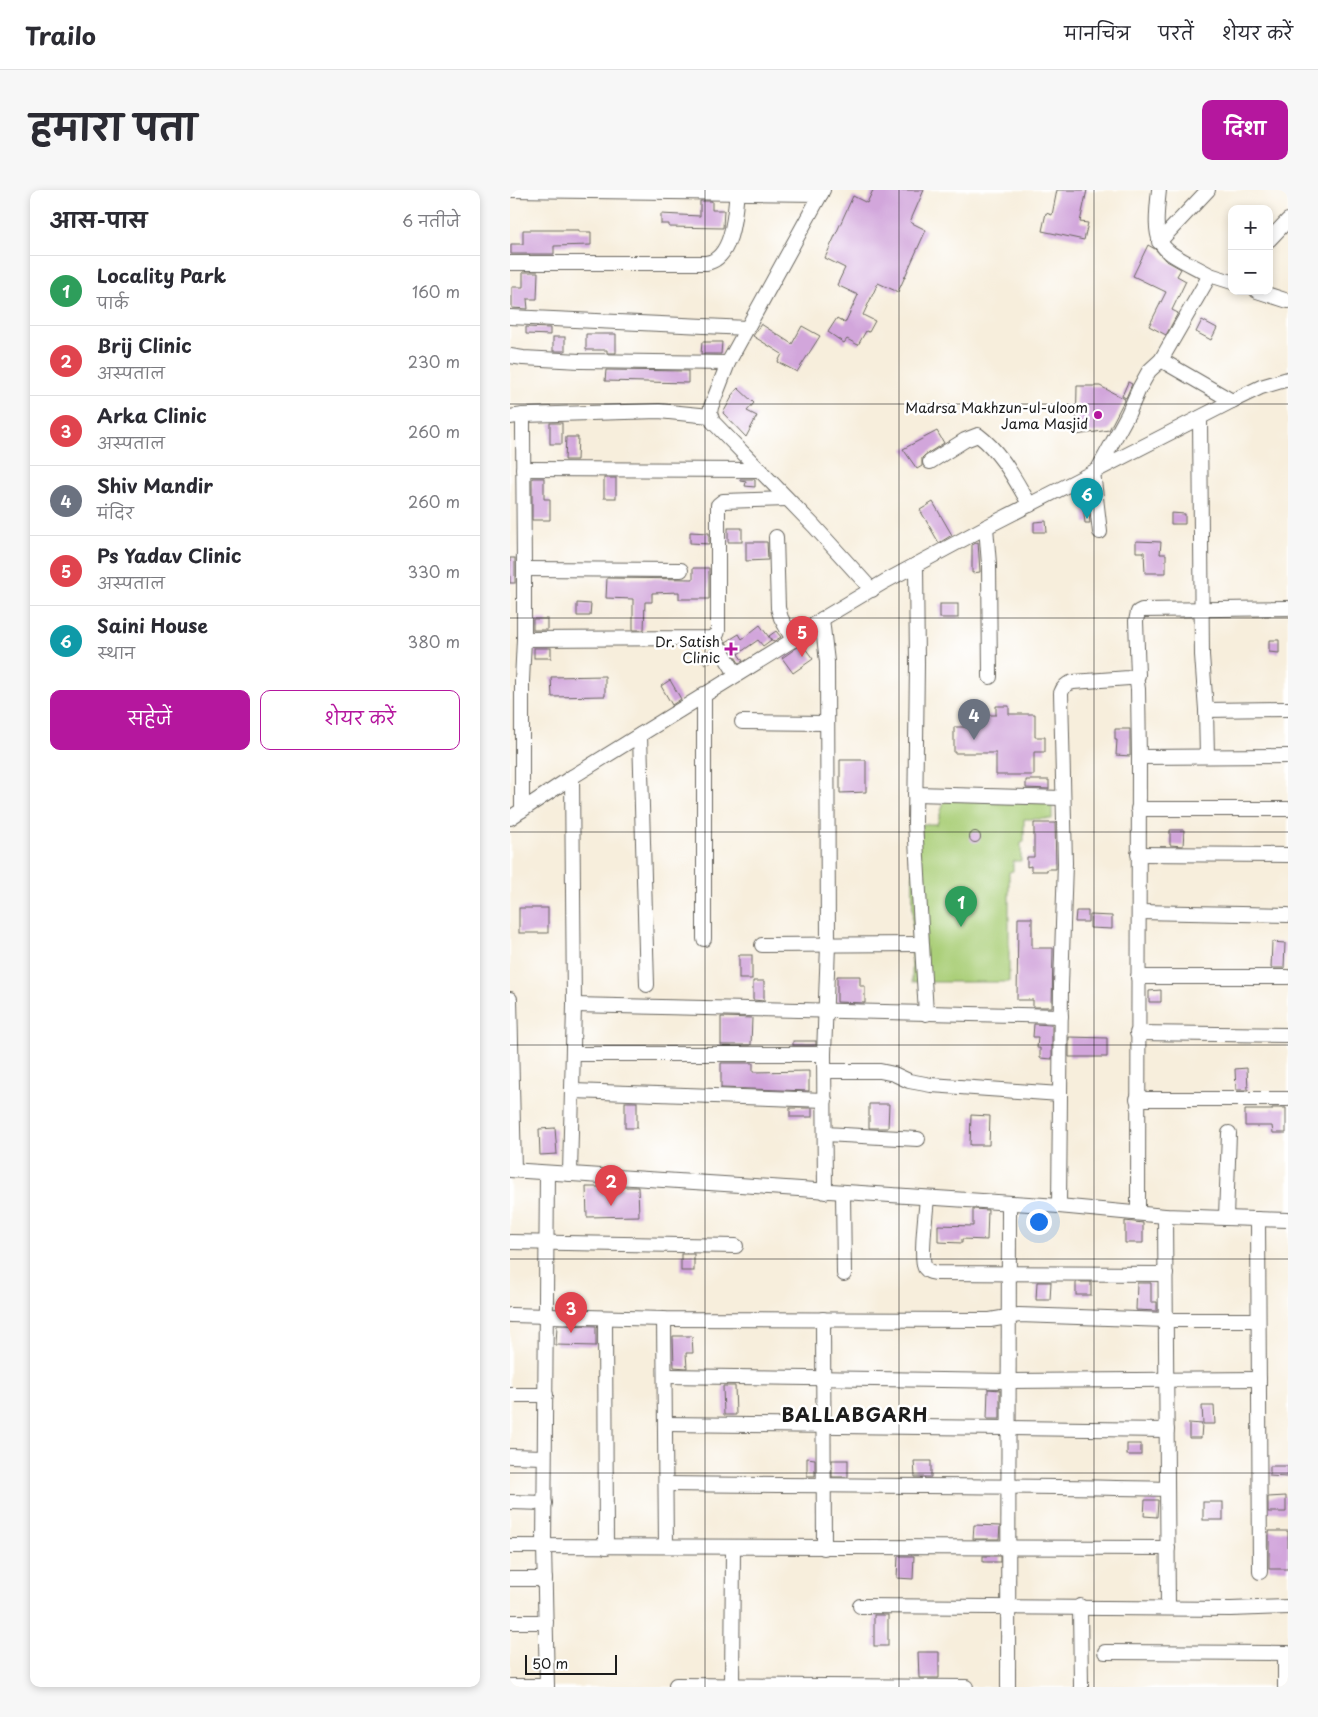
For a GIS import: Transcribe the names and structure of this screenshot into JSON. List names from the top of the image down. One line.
{"districts":["BALLABGARH"],"places":{"other":["Madrsa Makhzun-ul-uloom Jama Masjid"],"health":["Dr. Satish Clinic"]},"scale_bar":"50 m","page":{"header":"Trailo","nav":["मानचित्र","परतें","शेयर करें"],"title":"हमारा पता","buttons":["दिशा",["सहेजें","शेयर करें"]],"heading":["आस-पास","6 नतीजे"],"map_buttons":["+","−"],"list":[{"mark":"1","name":"Locality Park","note":"पार्क","value":"160 m"},{"mark":"2","name":"Brij Clinic","note":"अस्पताल","value":"230 m"},{"mark":"3","name":"Arka Clinic","note":"अस्पताल","value":"260 m"},{"mark":"4","name":"Shiv Mandir","note":"मंदिर","value":"260 m"},{"mark":"5","name":"Ps Yadav Clinic","note":"अस्पताल","value":"330 m"},{"mark":"6","name":"Saini House","note":"स्थान","value":"380 m"}],"pins":["6","5","4","1","2","3"],"scale":"50 m"}}
